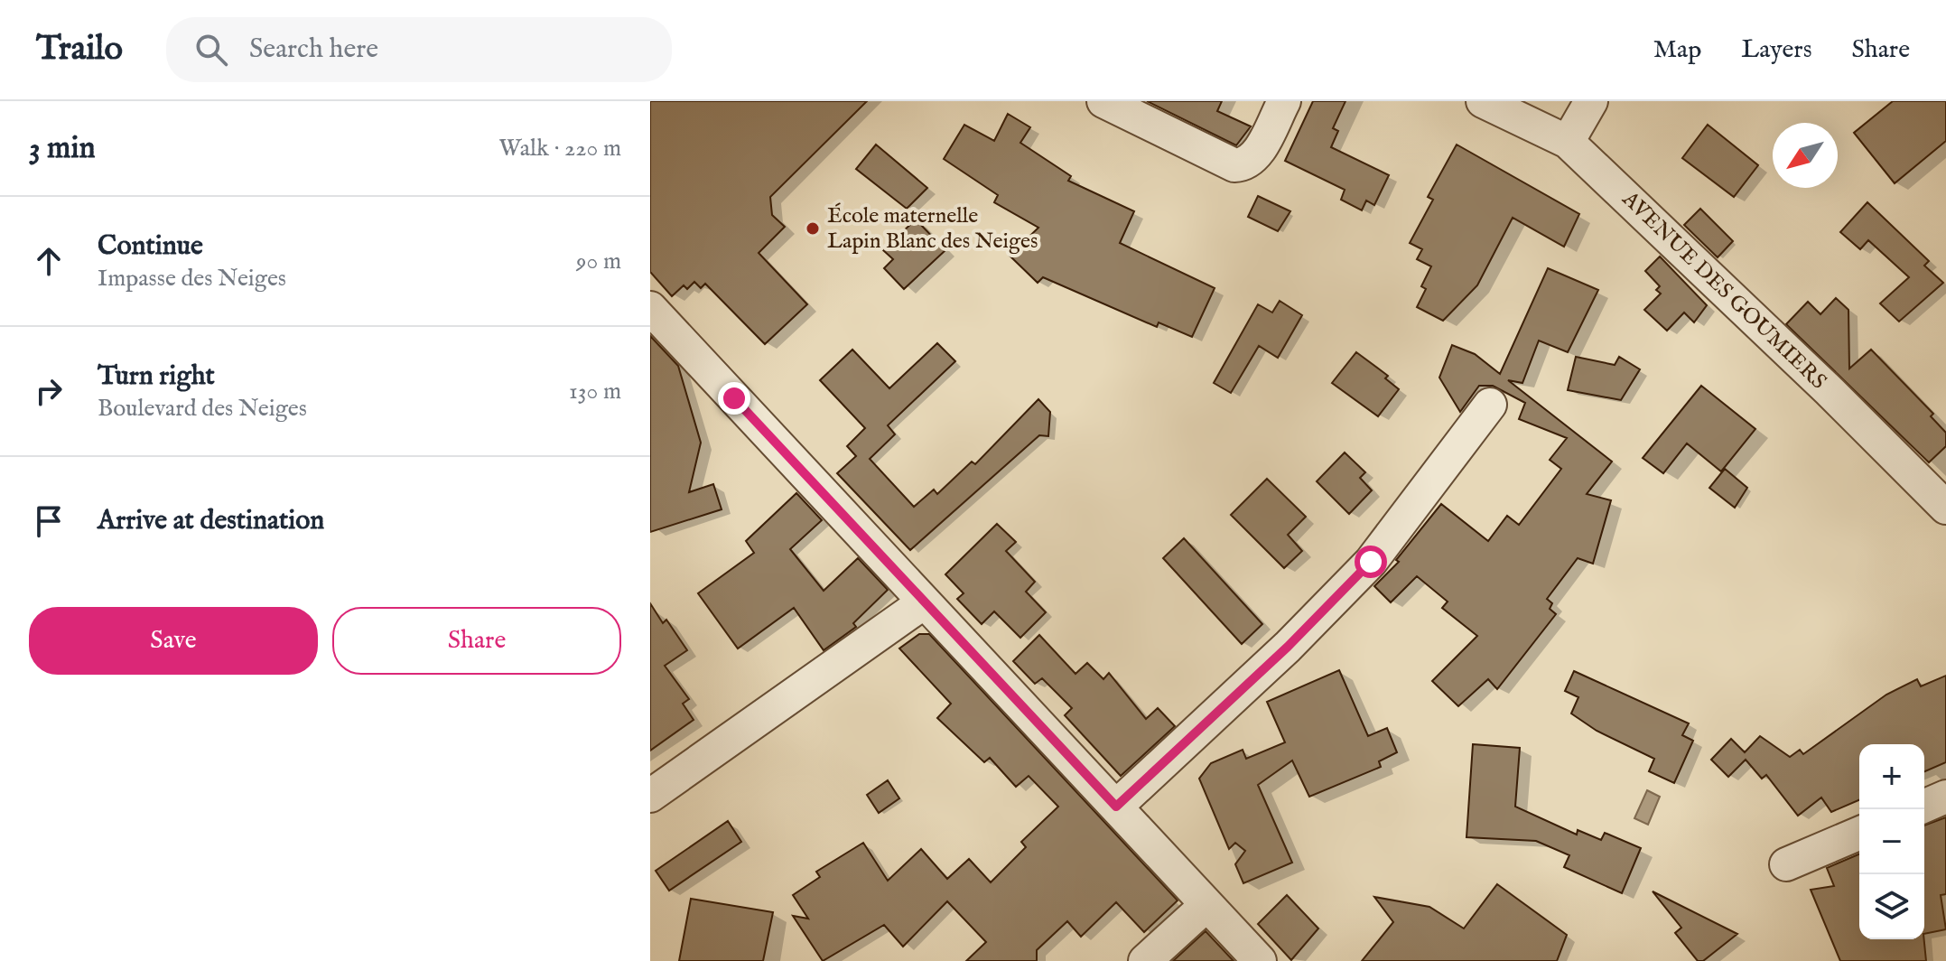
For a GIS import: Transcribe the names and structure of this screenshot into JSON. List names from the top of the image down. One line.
{"streets":{"street":["AVENUE DES GOUMIERS"]},"places":["École maternelle Lapin Blanc des Neiges"],"north":"bottom left","page":{"header":"Trailo","search":"Search here","nav":["Map","Layers","Share"],"heading":["3 min","Walk · 220 m"],"list":[["Continue","Impasse des Neiges","90 m"],["Turn right","Boulevard des Neiges","130 m"],"Arrive at destination"],"buttons":["Save","Share"],"map_buttons":["+","−"]}}
